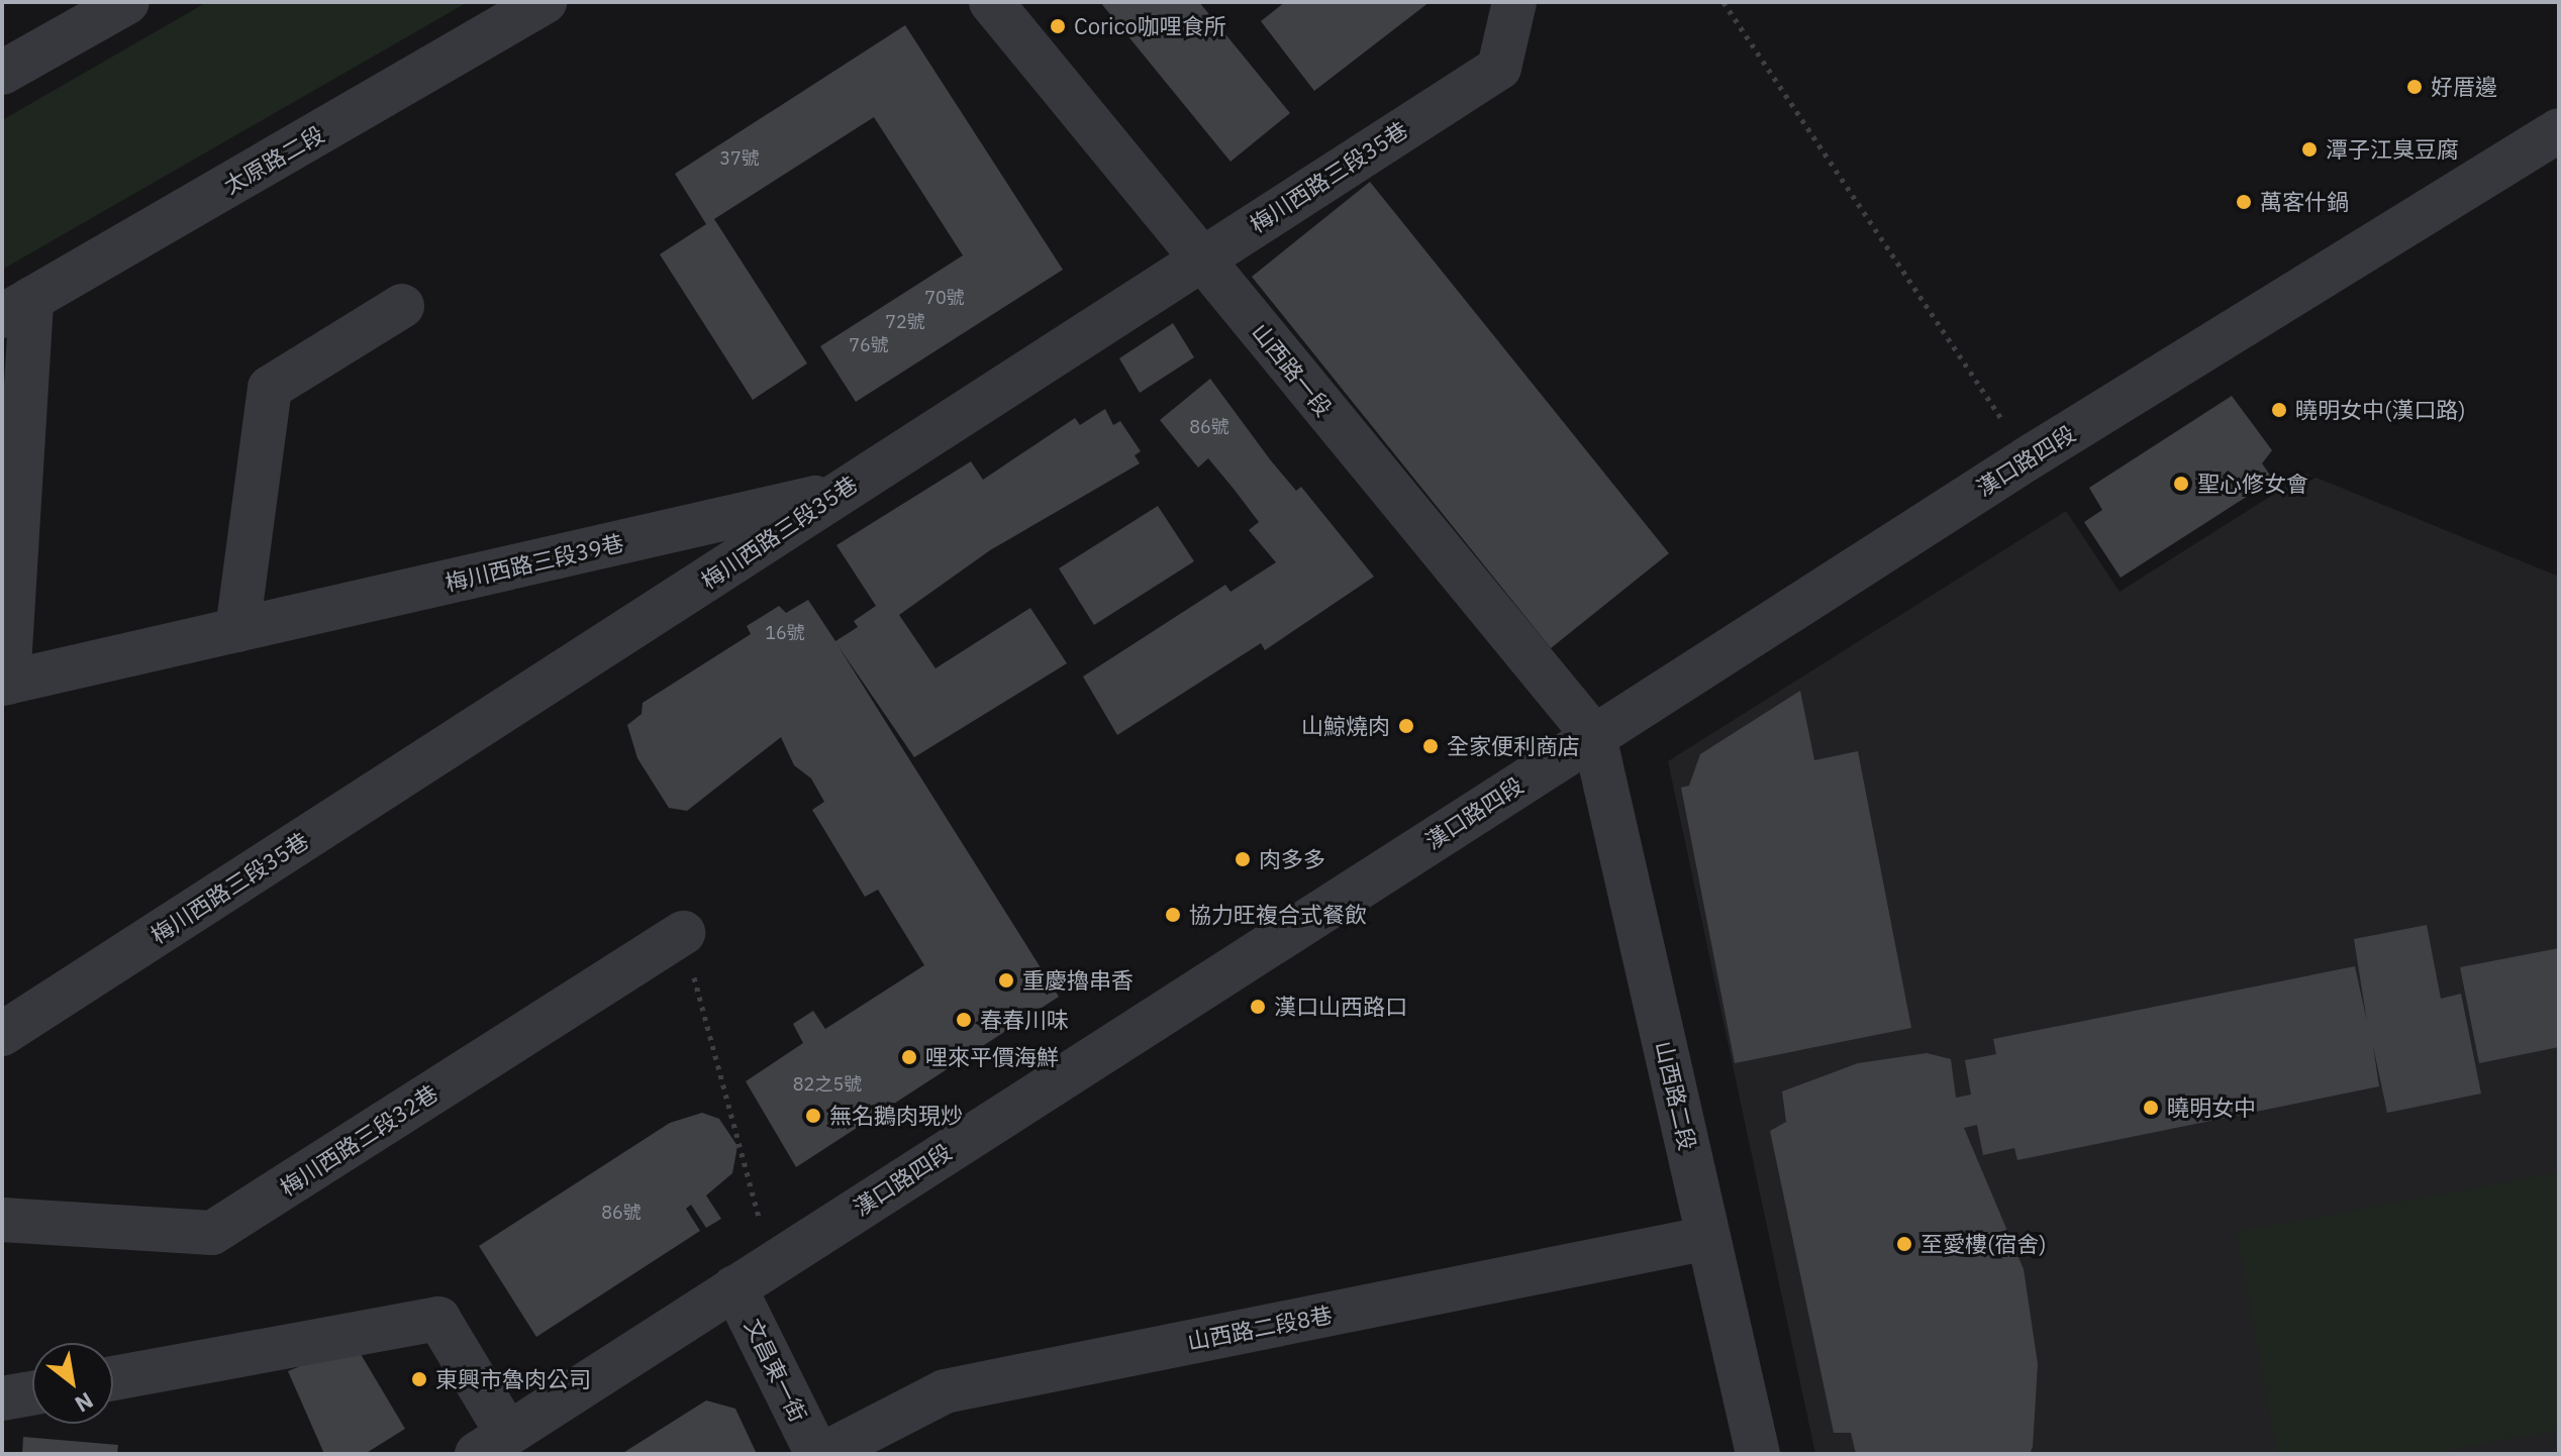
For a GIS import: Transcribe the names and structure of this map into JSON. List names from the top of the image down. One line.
{"streets":{"street":["太原路二段","梅川西路三段35巷","山西路一段","漢口路四段","梅川西路三段39巷","山西路二段","梅川西路三段32巷","山西路二段8巷","文昌東一街"]},"crossings":[["梅川西路三段35巷","山西路一段"],["梅川西路三段35巷","梅川西路三段39巷"],["山西路一段","漢口路四段"],["山西路一段","山西路二段"],["漢口路四段","山西路二段"],["漢口路四段","文昌東一街"],["山西路二段","山西路二段8巷"],["山西路二段8巷","文昌東一街"]],"places":["Corico咖哩食所","好厝邊","潭子江臭豆腐","萬客什鍋","曉明女中(漢口路)","聖心修女會","山鯨燒肉","全家便利商店","肉多多","協力旺複合式餐飲","重慶擼串香","漢口山西路口","春春川味","哩來平價海鮮","曉明女中","無名鵝肉現炒","至愛樓(宿舍)","東興市魯肉公司"],"house_numbers":["37號","70號","72號","76號","86號","16號","82之5號","86號"],"north":"bottom right"}
